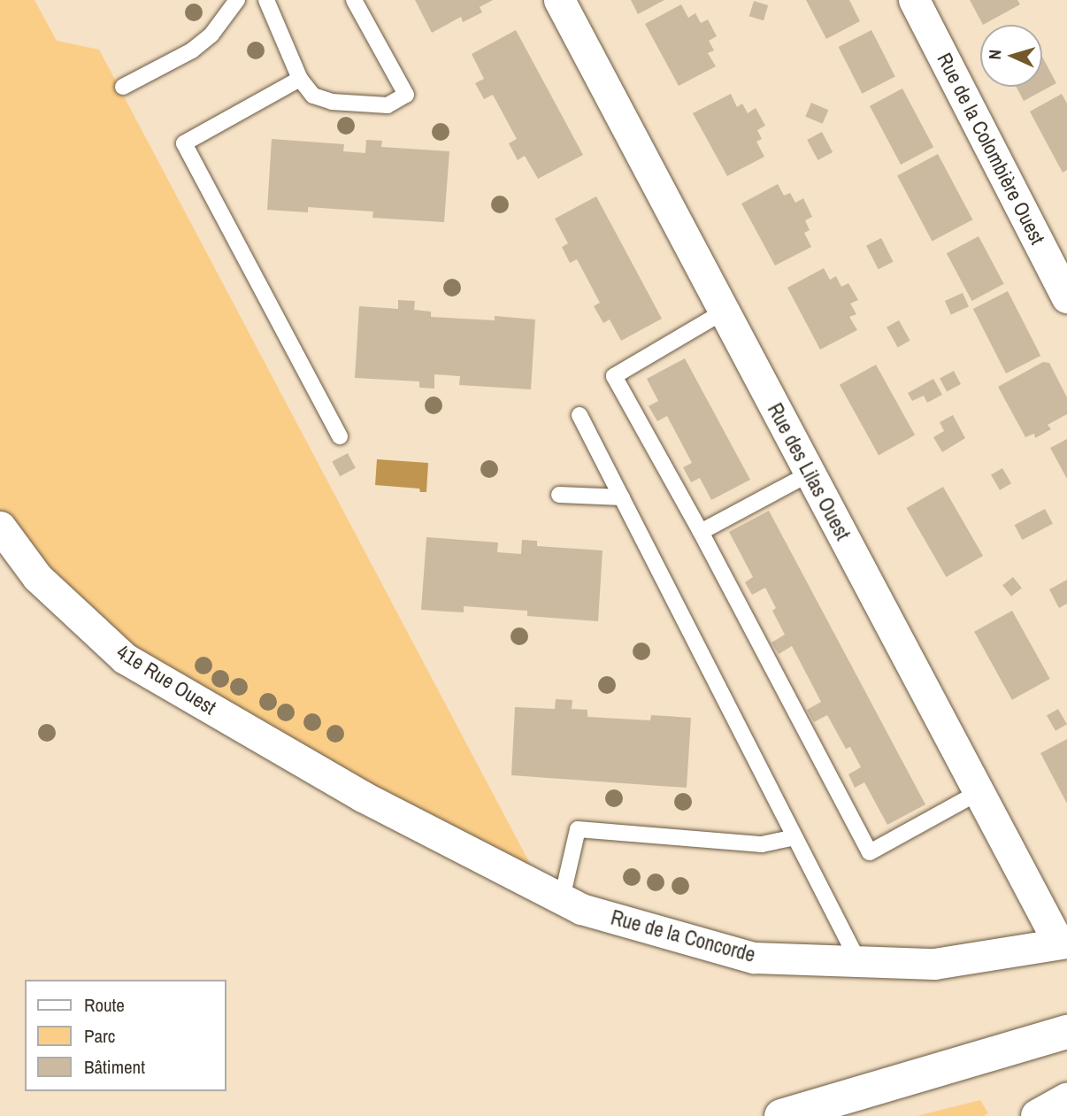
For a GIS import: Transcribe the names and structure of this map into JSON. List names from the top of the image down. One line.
{"streets":{"street":["Rue de la Colombière Ouest","Rue des Lilas Ouest","41e Rue Ouest","Rue de la Concorde"]},"crossings":[["Rue des Lilas Ouest","Rue de la Concorde"],["41e Rue Ouest","Rue de la Concorde"]],"legend":["Route","Parc","Bâtiment"],"north":"left"}
